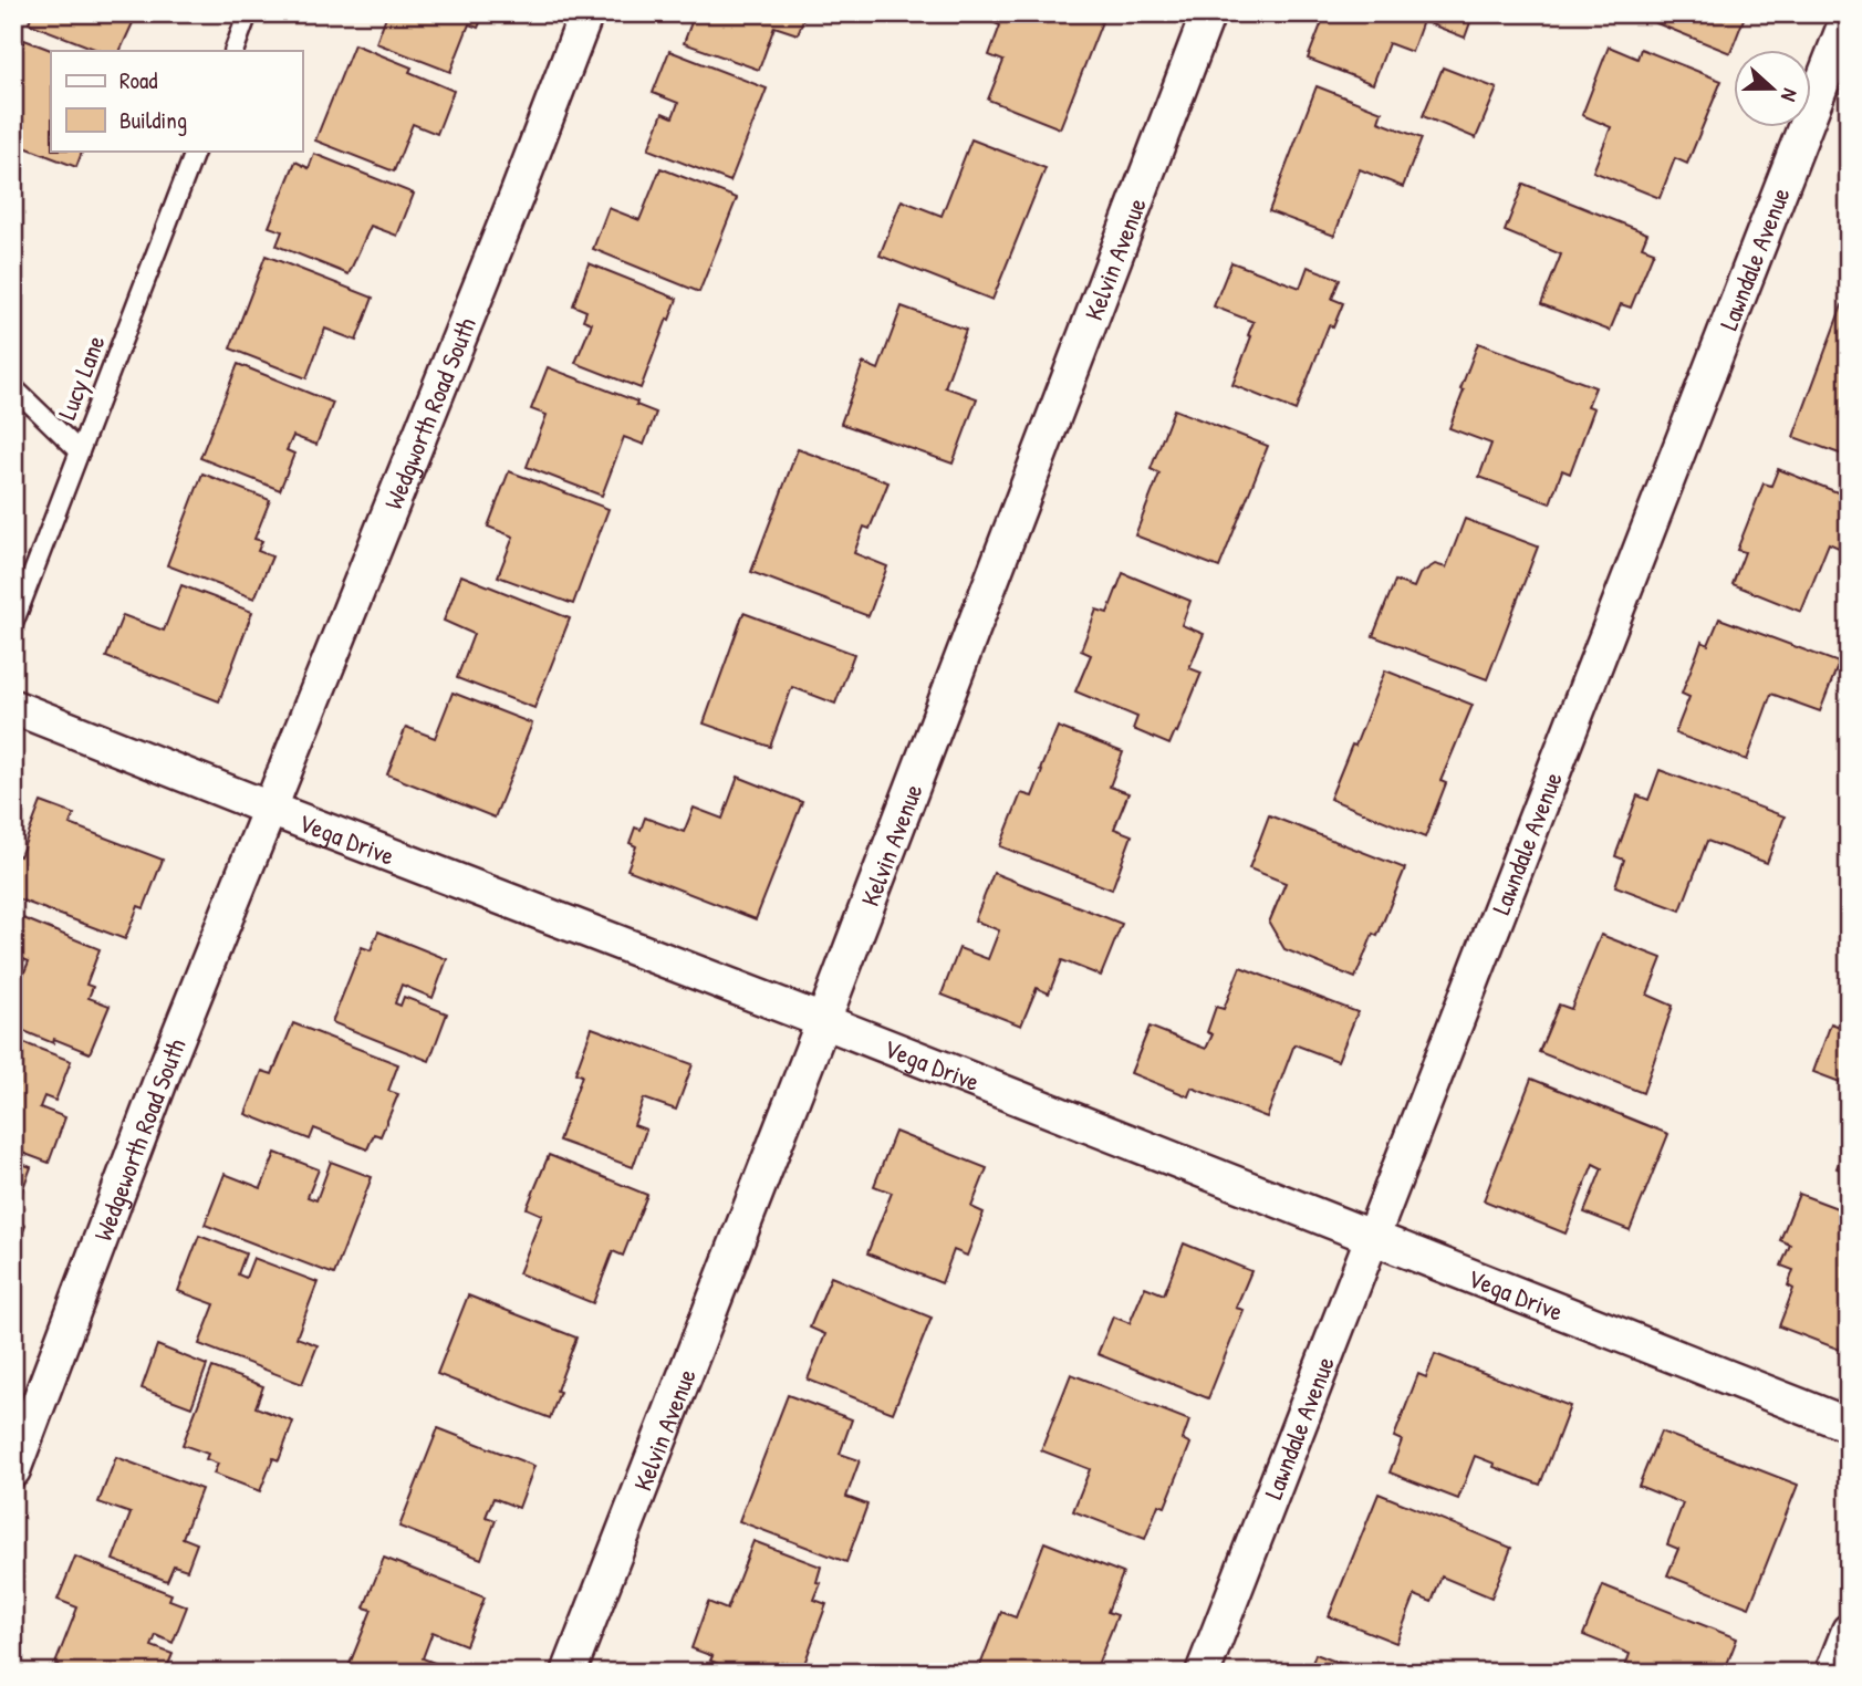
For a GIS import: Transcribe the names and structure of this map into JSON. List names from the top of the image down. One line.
{"streets":{"street":["Kelvin Avenue","Lawndale Avenue","Wedgworth Road South","Vega Drive","Wedgeworth Road South"],"lane":["Lucy Lane"]},"crossings":[["Kelvin Avenue","Vega Drive"],["Lawndale Avenue","Vega Drive"],["Wedgworth Road South","Vega Drive"],["Wedgworth Road South","Wedgeworth Road South"],["Vega Drive","Wedgeworth Road South"]],"legend":["Road","Building"],"north":"right"}
